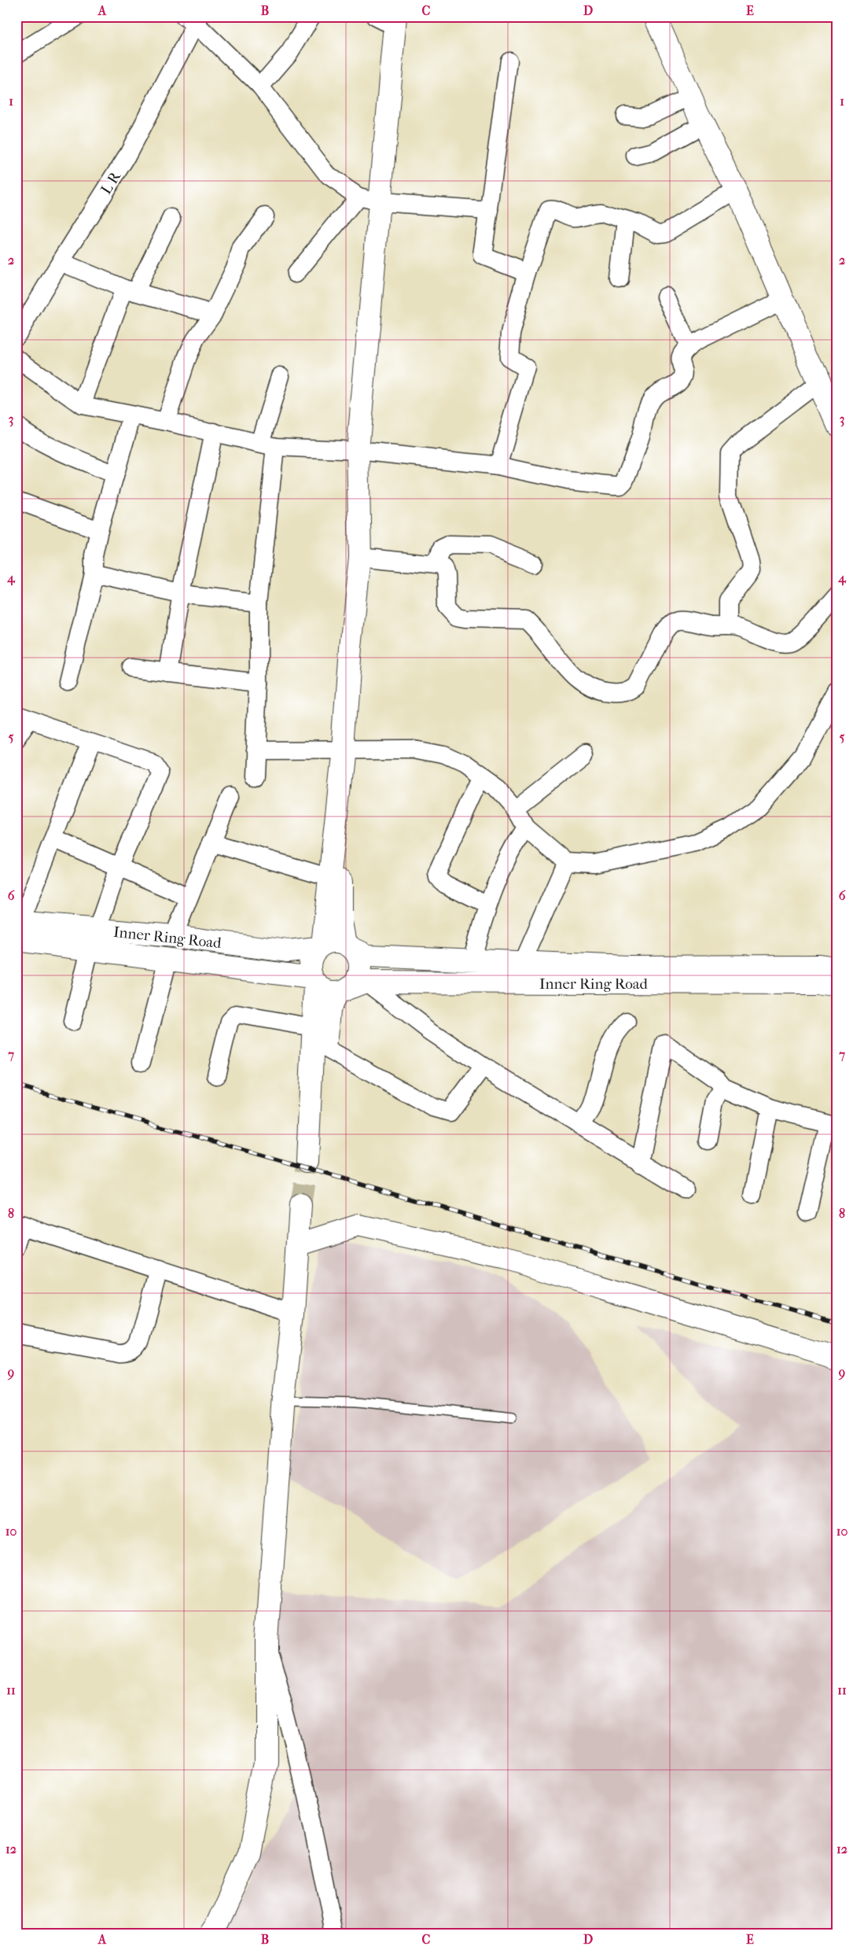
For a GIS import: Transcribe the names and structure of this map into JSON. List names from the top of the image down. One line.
{"streets":{"street":["L R","Inner Ring Road"]},"grid":{"columns":["A","B","C","D","E"],"rows":["1","2","3","4","5","6","7","8","9","10","11","12"]}}
